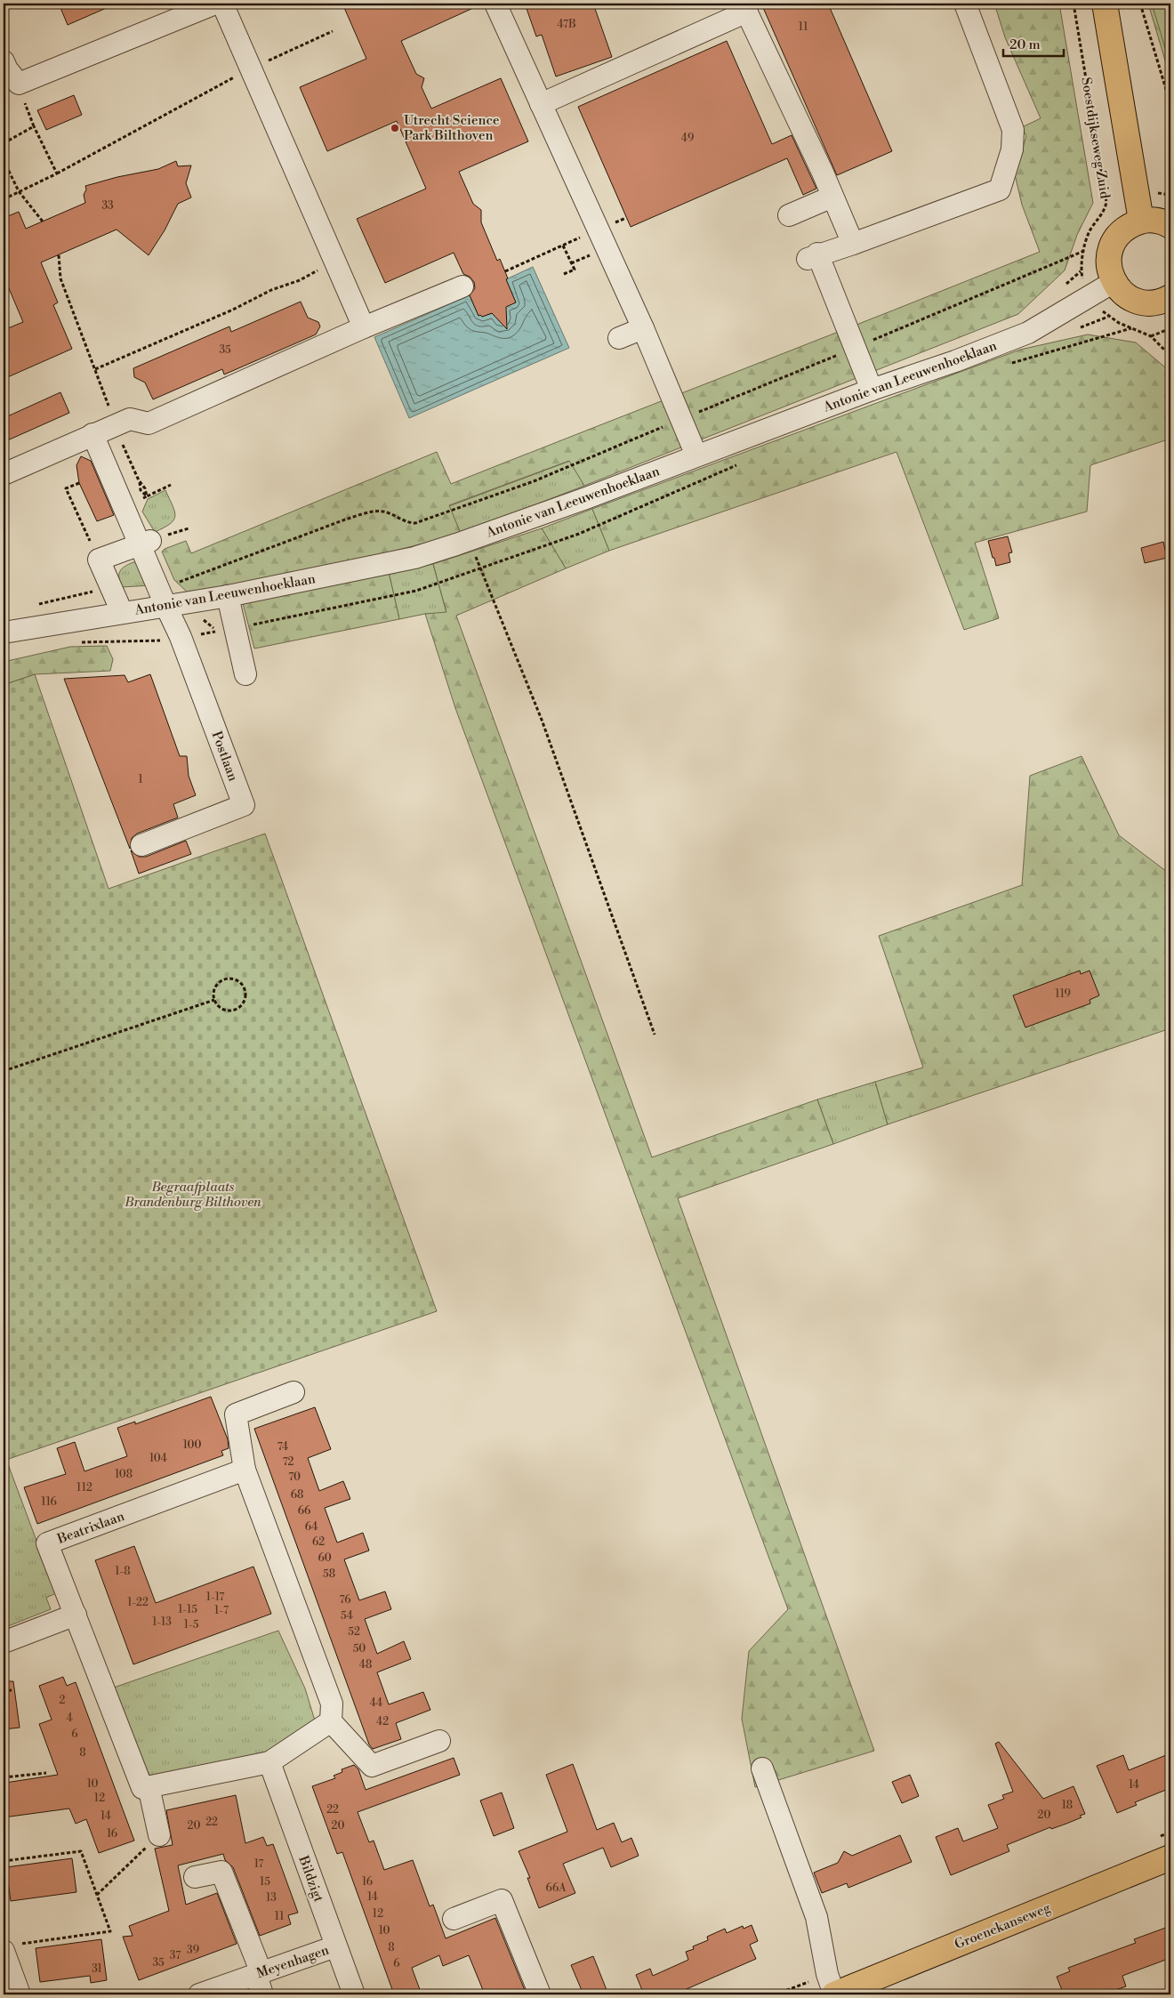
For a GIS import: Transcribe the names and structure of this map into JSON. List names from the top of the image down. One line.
{"streets":{"main road":["Groenekanseweg"],"street":["Antonie van Leeuwenhoeklaan","Postlaan","Beatrixlaan","Bildzigt","Meyenhagen"],"path":["Soestdijkseweg Zuid"]},"crossings":[["Soestdijkseweg Zuid","Antonie van Leeuwenhoeklaan"],["Antonie van Leeuwenhoeklaan","Postlaan"],["Bildzigt","Meyenhagen"]],"parks":["Begraafplaats Brandenburg Bilthoven"],"places":["Utrecht Science Park Bilthoven"],"house_numbers":["47B","11","49","33","35","1","119","100","74","104","72","108","70","112","68","116","66","64","62","60","1-8","58","1-17","76","1-22","1-15","1-7","54","1-13","1-5","52","50","48","2","44","4","42","6","8","10","14","12","18","22","20","14","22","20","20","16","17","15","16","66A","14","13","12","11","10","8","39","37","35","6","31"],"scale_bar":"20 m"}
